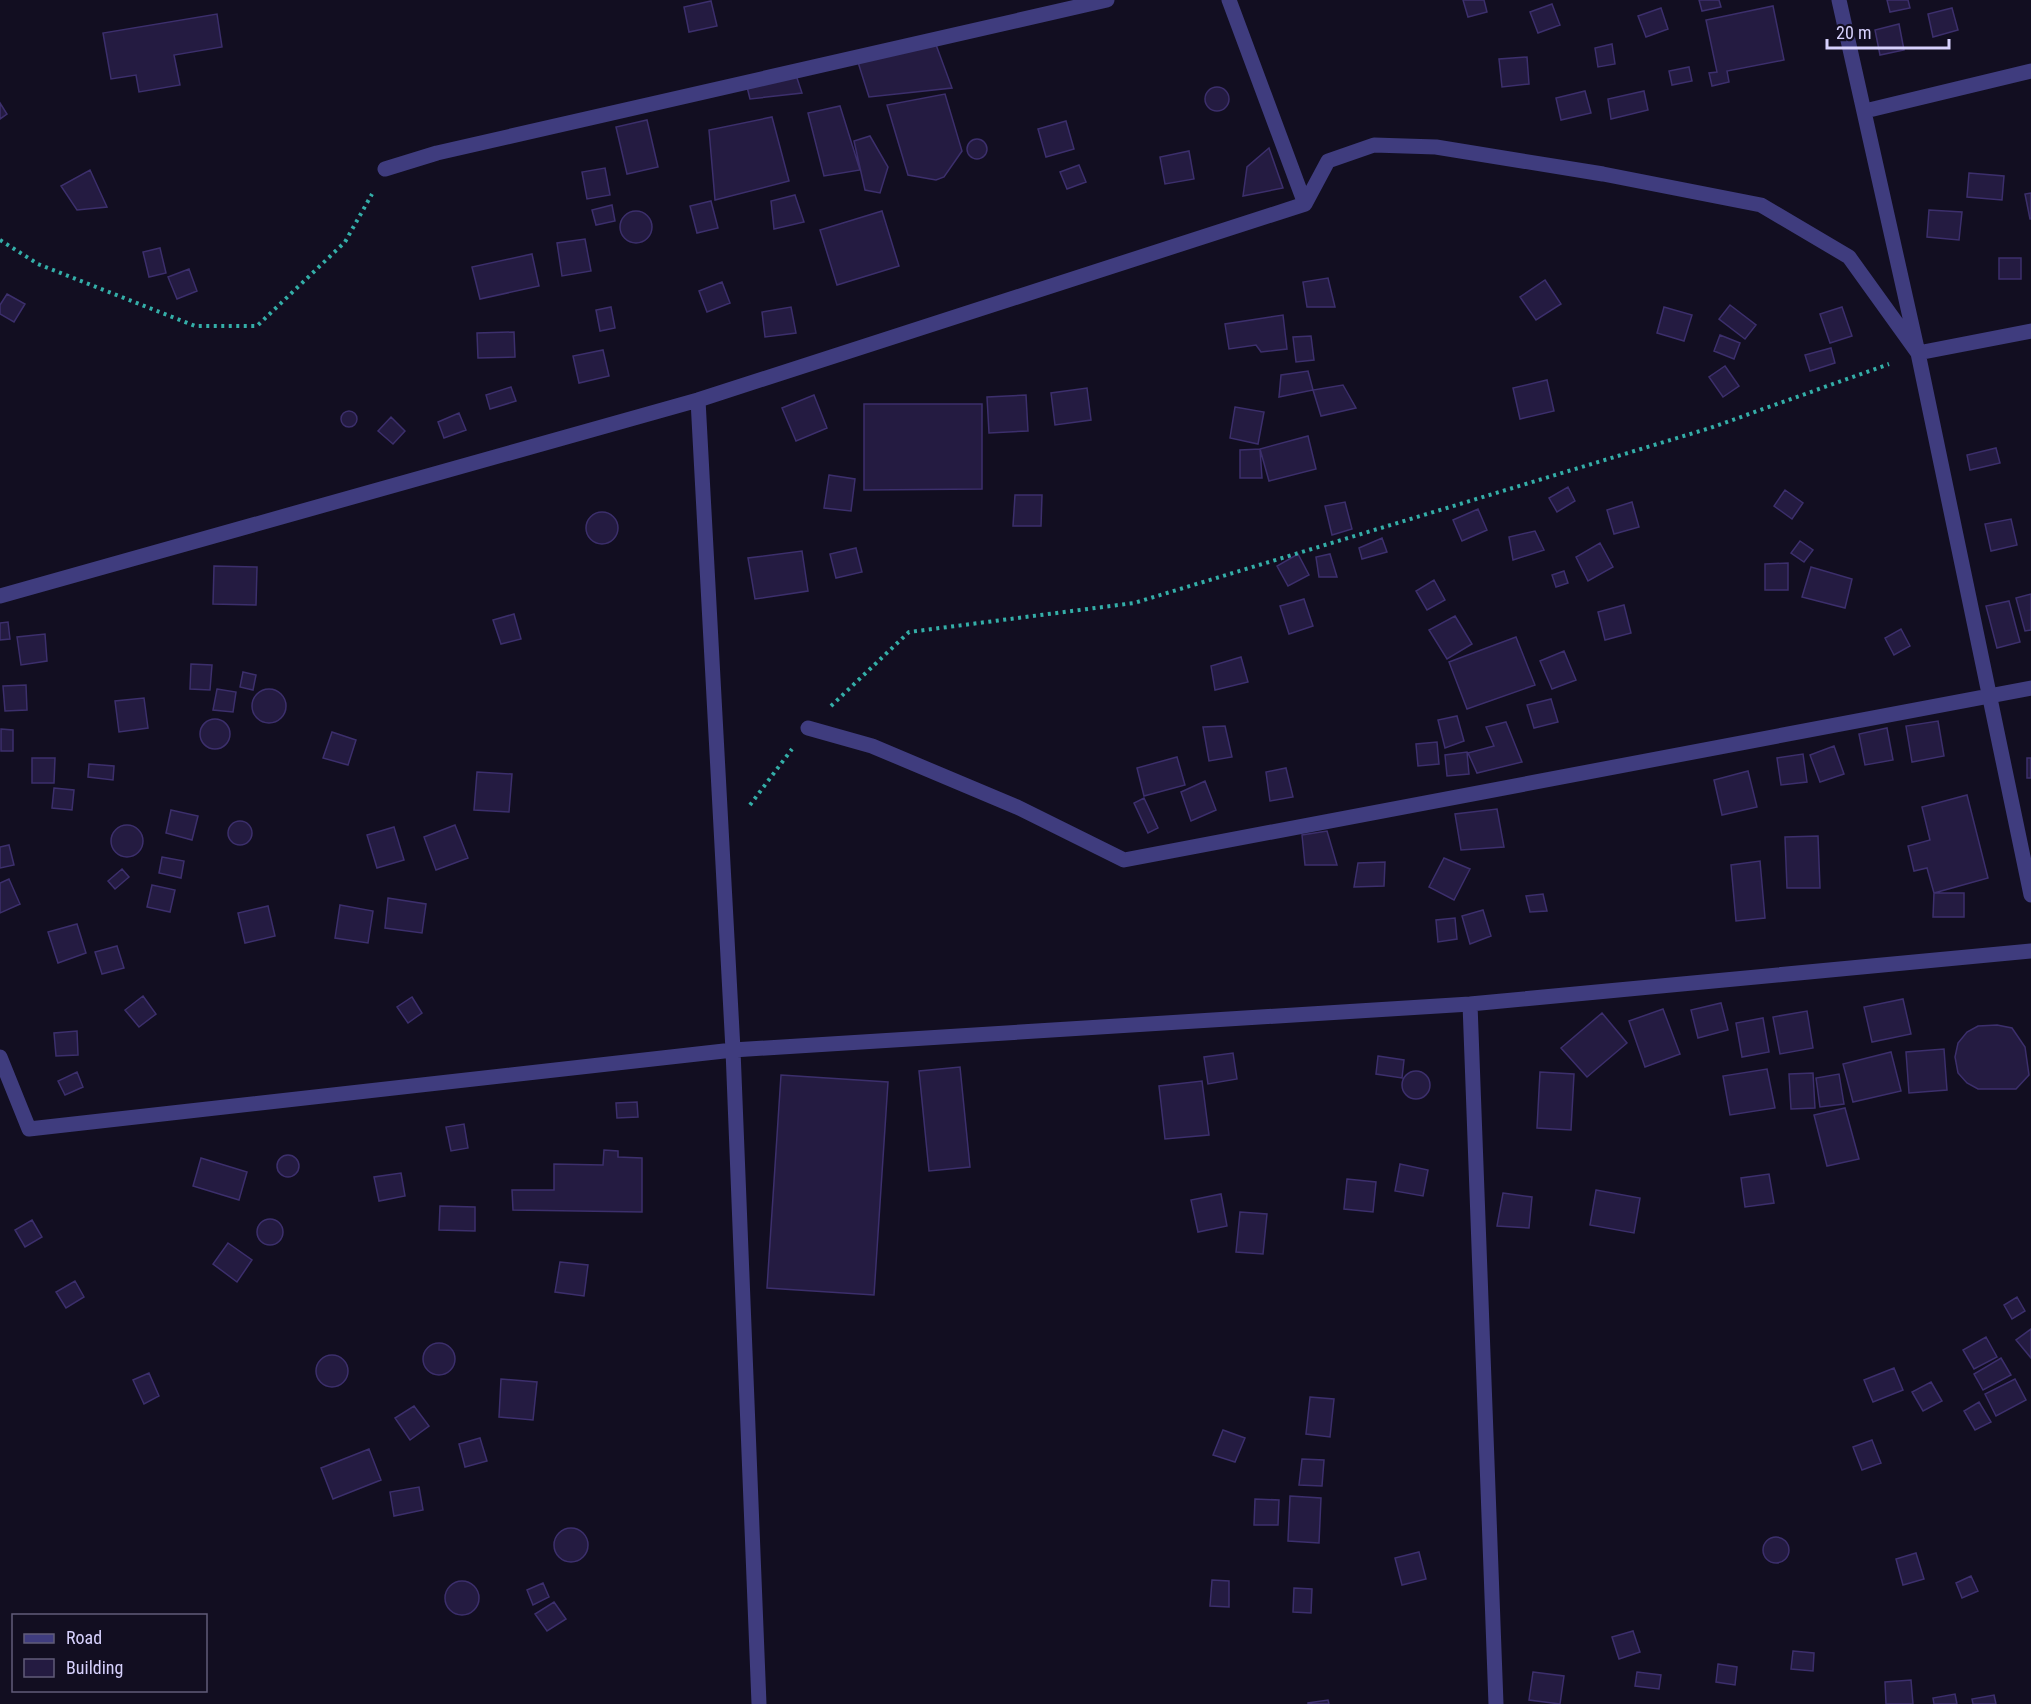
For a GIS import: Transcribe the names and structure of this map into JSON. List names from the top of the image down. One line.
{"legend":["Road","Building"],"scale_bar":"20 m"}
